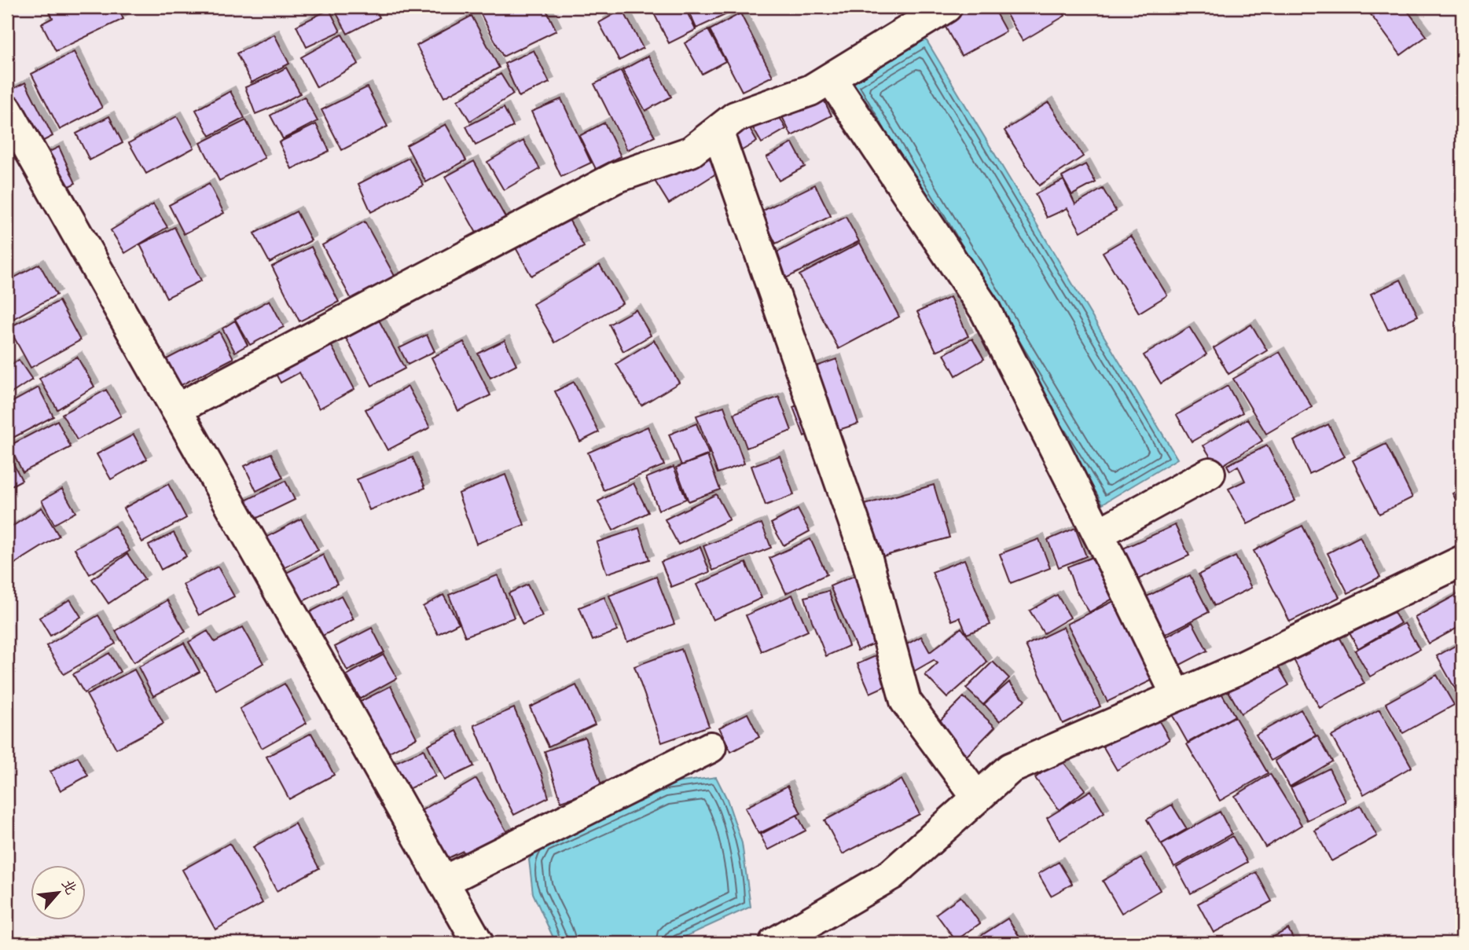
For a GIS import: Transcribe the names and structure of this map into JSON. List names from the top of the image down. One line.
{"north":"top right"}
